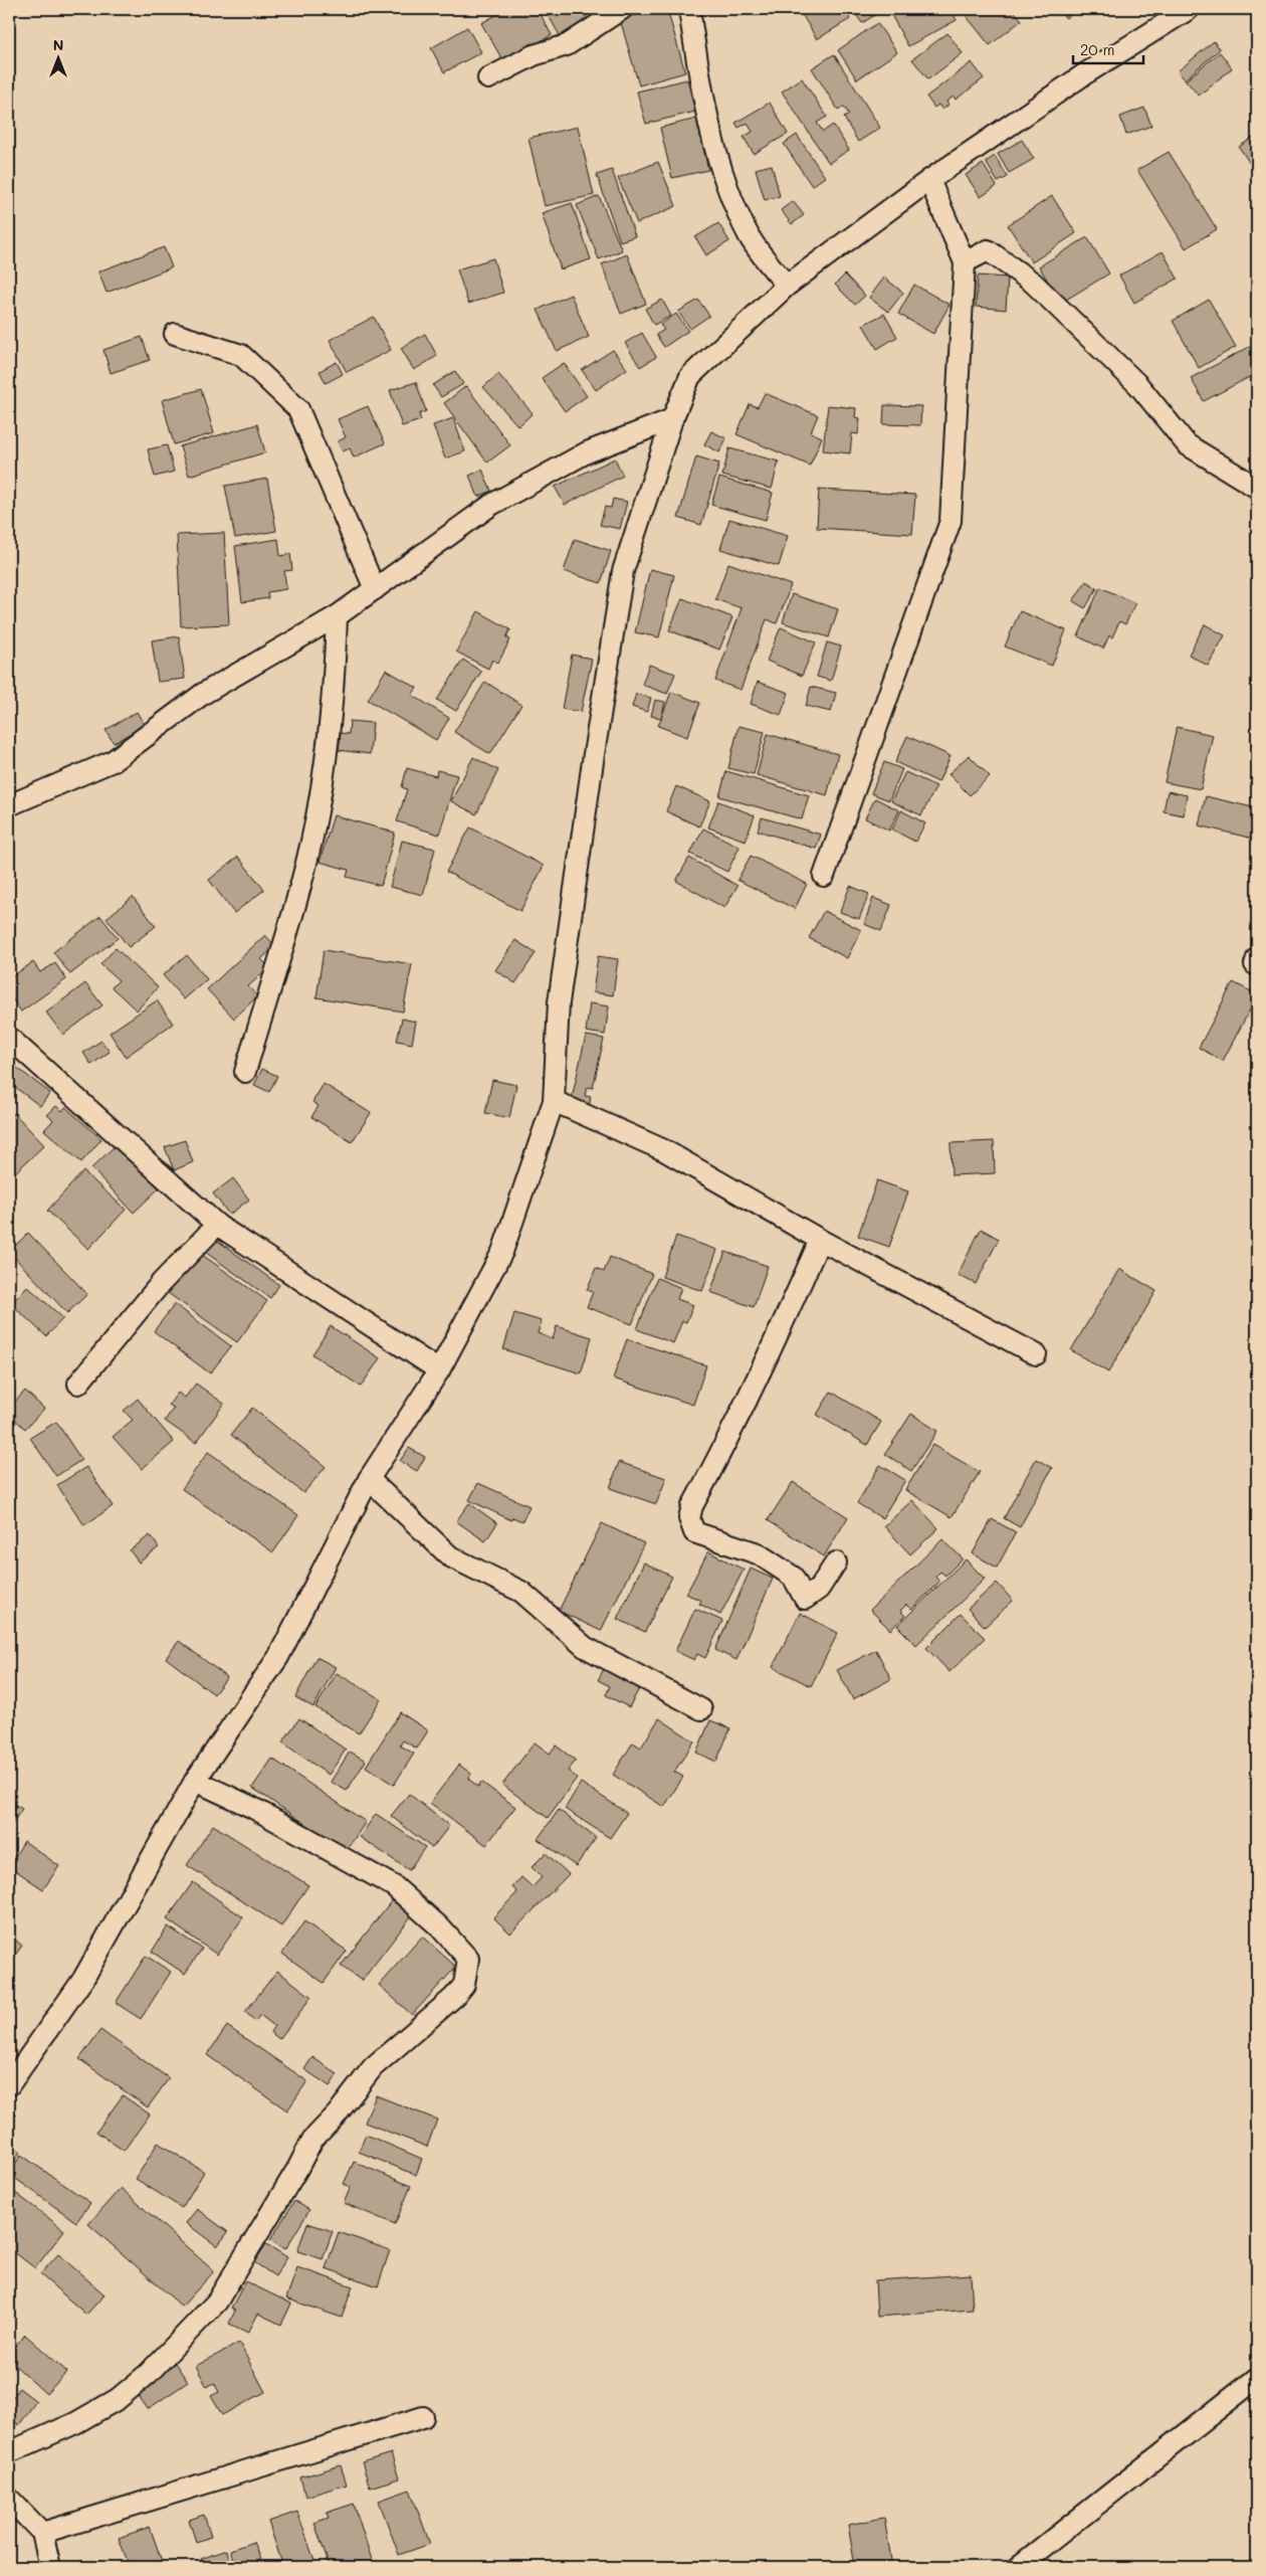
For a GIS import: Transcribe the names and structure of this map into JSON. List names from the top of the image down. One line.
{"scale_bar":"20 m","north":"top"}
